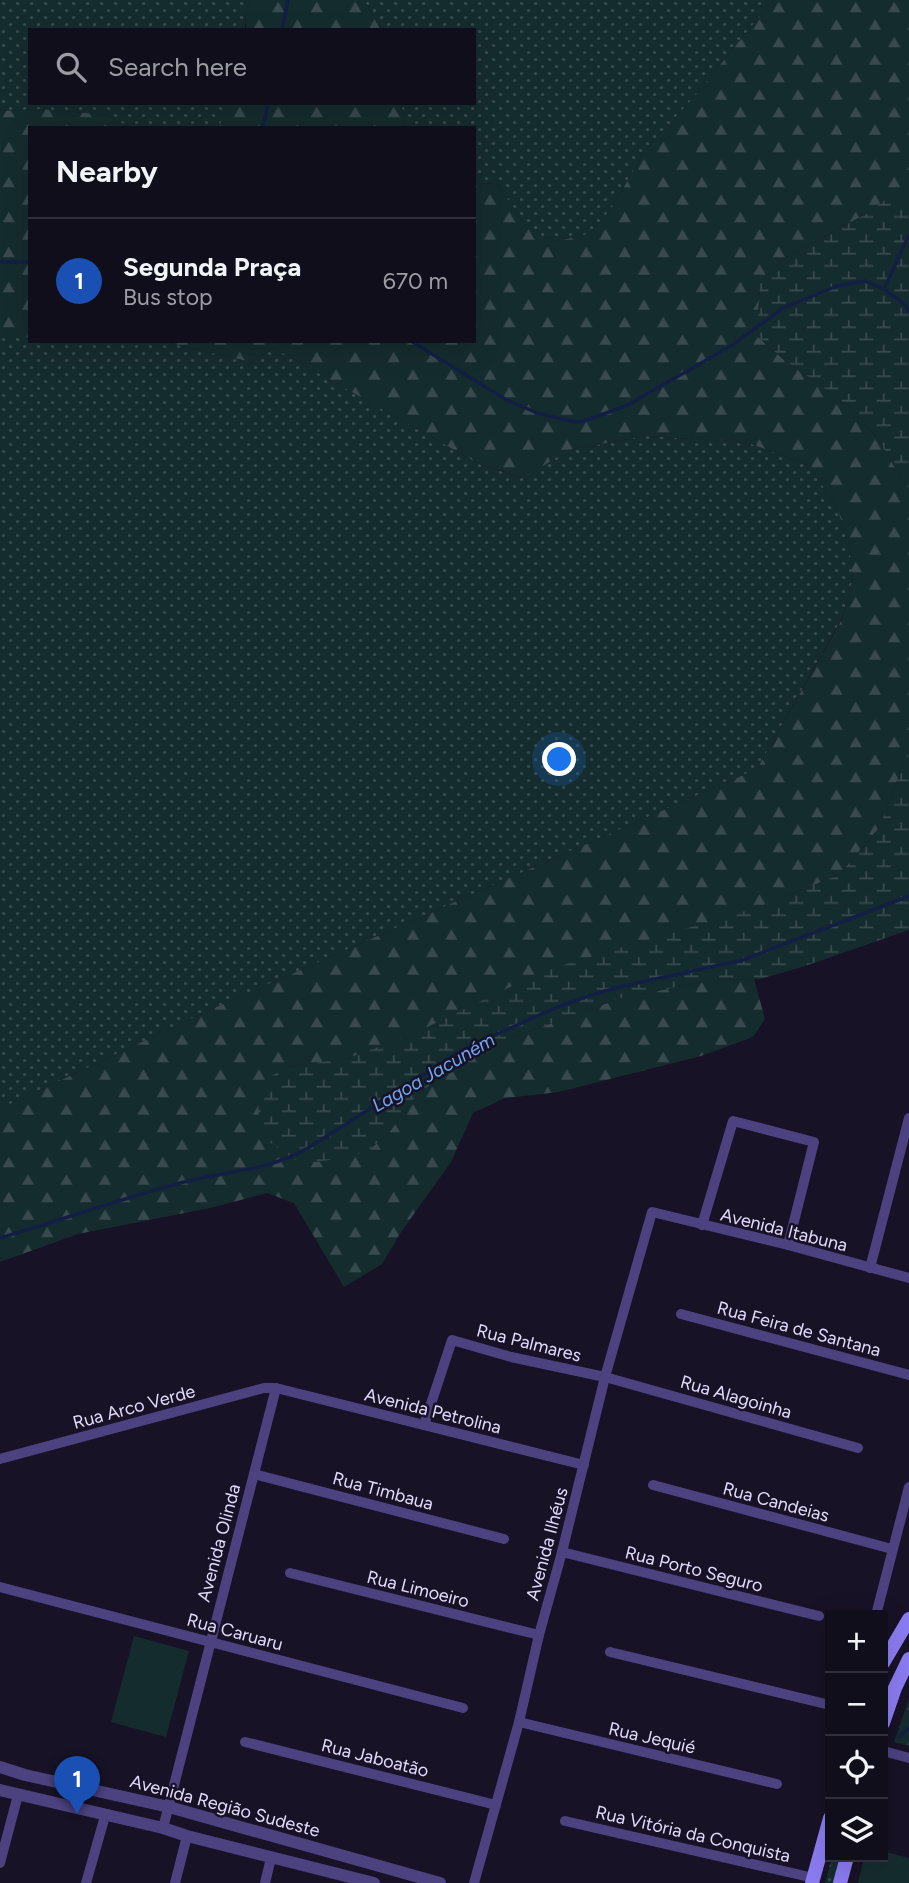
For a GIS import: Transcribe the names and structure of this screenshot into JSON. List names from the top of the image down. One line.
{"streets":{"street":["Avenida Itabuna","Rua Feira de Santana","Rua Palmares","Rua Alagoinha","Rua Arco Verde","Avenida Petrolina","Rua Timbaua","Rua Candeias","Avenida Olinda","Avenida Ilhéus","Rua Porto Seguro","Rua Limoeiro","Rua Caruaru","Rua Jequié","Rua Jaboatão","Avenida Região Sudeste","Rua Vitória da Conquista"]},"crossings":[["Avenida Itabuna","Avenida Ilhéus"],["Rua Palmares","Rua Alagoinha"],["Rua Palmares","Avenida Petrolina"],["Rua Palmares","Avenida Ilhéus"],["Rua Alagoinha","Avenida Ilhéus"],["Rua Arco Verde","Avenida Petrolina"],["Rua Arco Verde","Avenida Olinda"],["Avenida Petrolina","Avenida Olinda"],["Avenida Petrolina","Avenida Ilhéus"],["Rua Timbaua","Avenida Olinda"],["Avenida Olinda","Rua Caruaru"],["Avenida Olinda","Avenida Região Sudeste"],["Avenida Ilhéus","Rua Porto Seguro"],["Avenida Ilhéus","Rua Limoeiro"],["Avenida Ilhéus","Rua Jequié"],["Avenida Ilhéus","Rua Jaboatão"]],"water":["Lagoa Jacuném"],"page":{"search":"Search here","heading":"Nearby","list":[{"mark":"1","name":"Segunda Praça","note":"Bus stop","value":"670 m"}],"map_buttons":["+","−"],"pins":"1"}}
